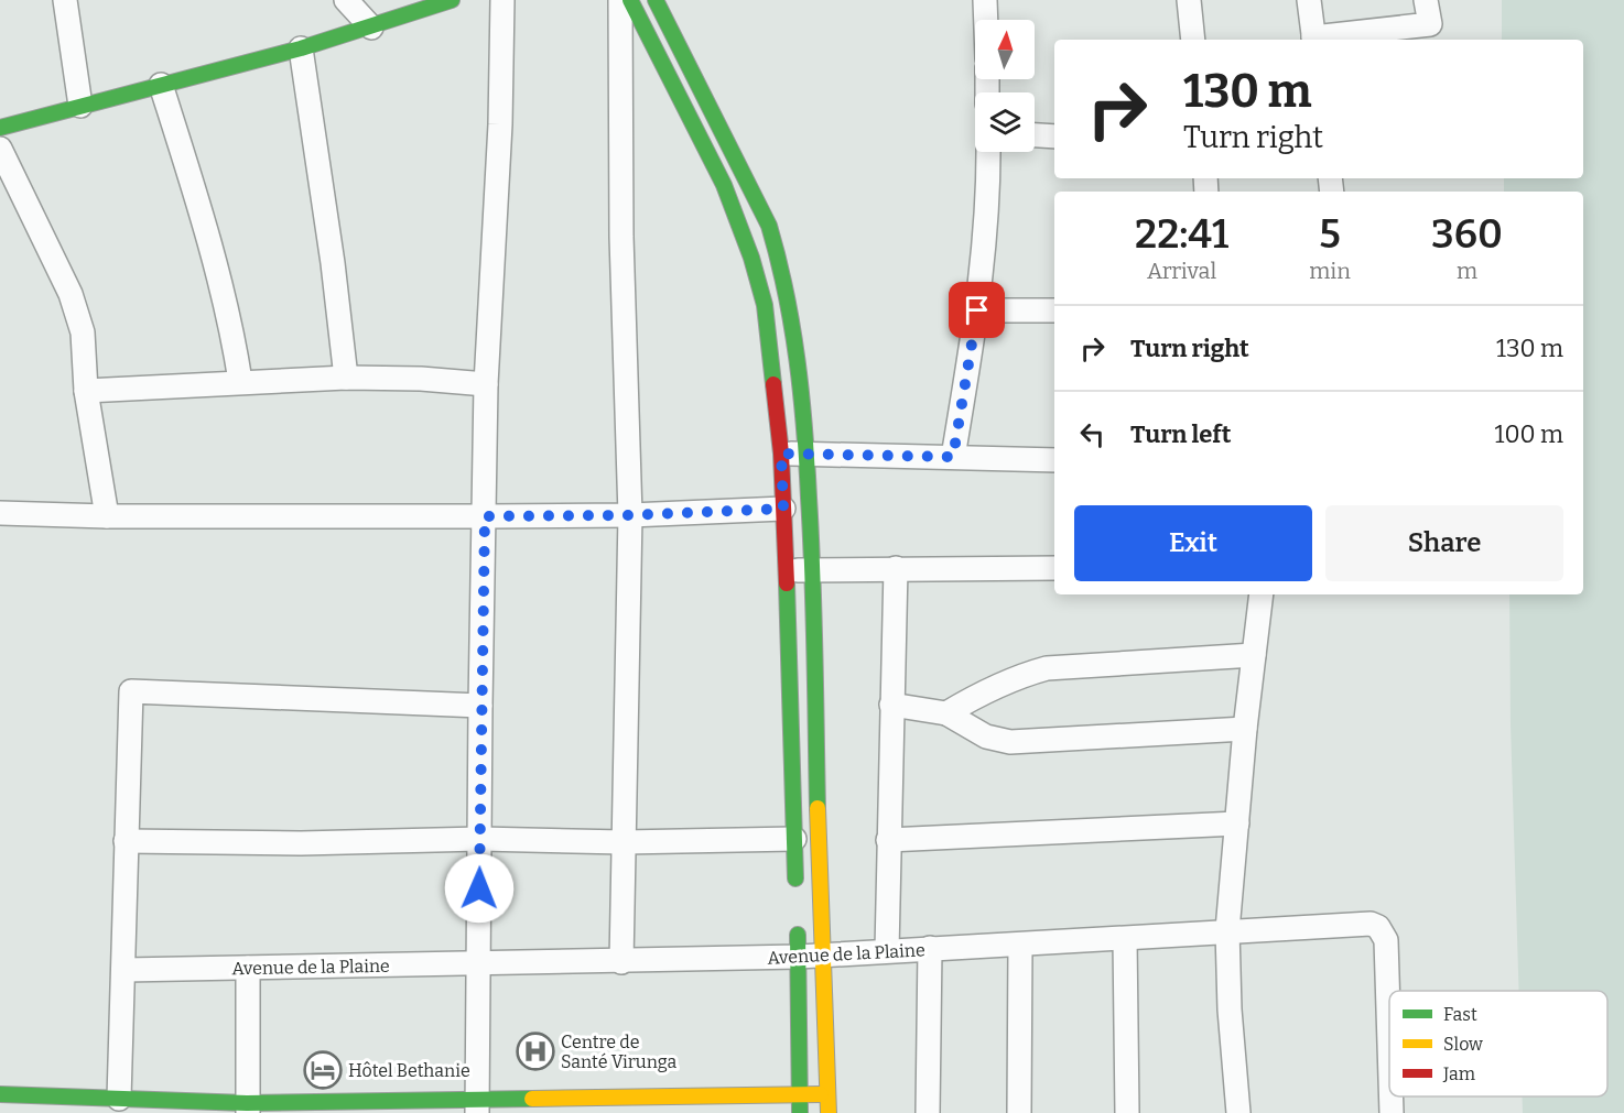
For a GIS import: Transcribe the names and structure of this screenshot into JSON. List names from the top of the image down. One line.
{"streets":{"street":["Avenue de la Plaine"]},"places":{"hospital":["Centre de Santé Virunga"],"hotel":["Hôtel Bethanie"]},"legend":["Fast","Slow","Jam"],"north":"top","page":{"turn":["130 m","Turn right"],"eta":["22:41","Arrival","5","min","360","m"],"list":[{"name":"Turn right","value":"130 m"},{"name":"Turn left","value":"100 m"}],"buttons":["Exit","Share"]}}
